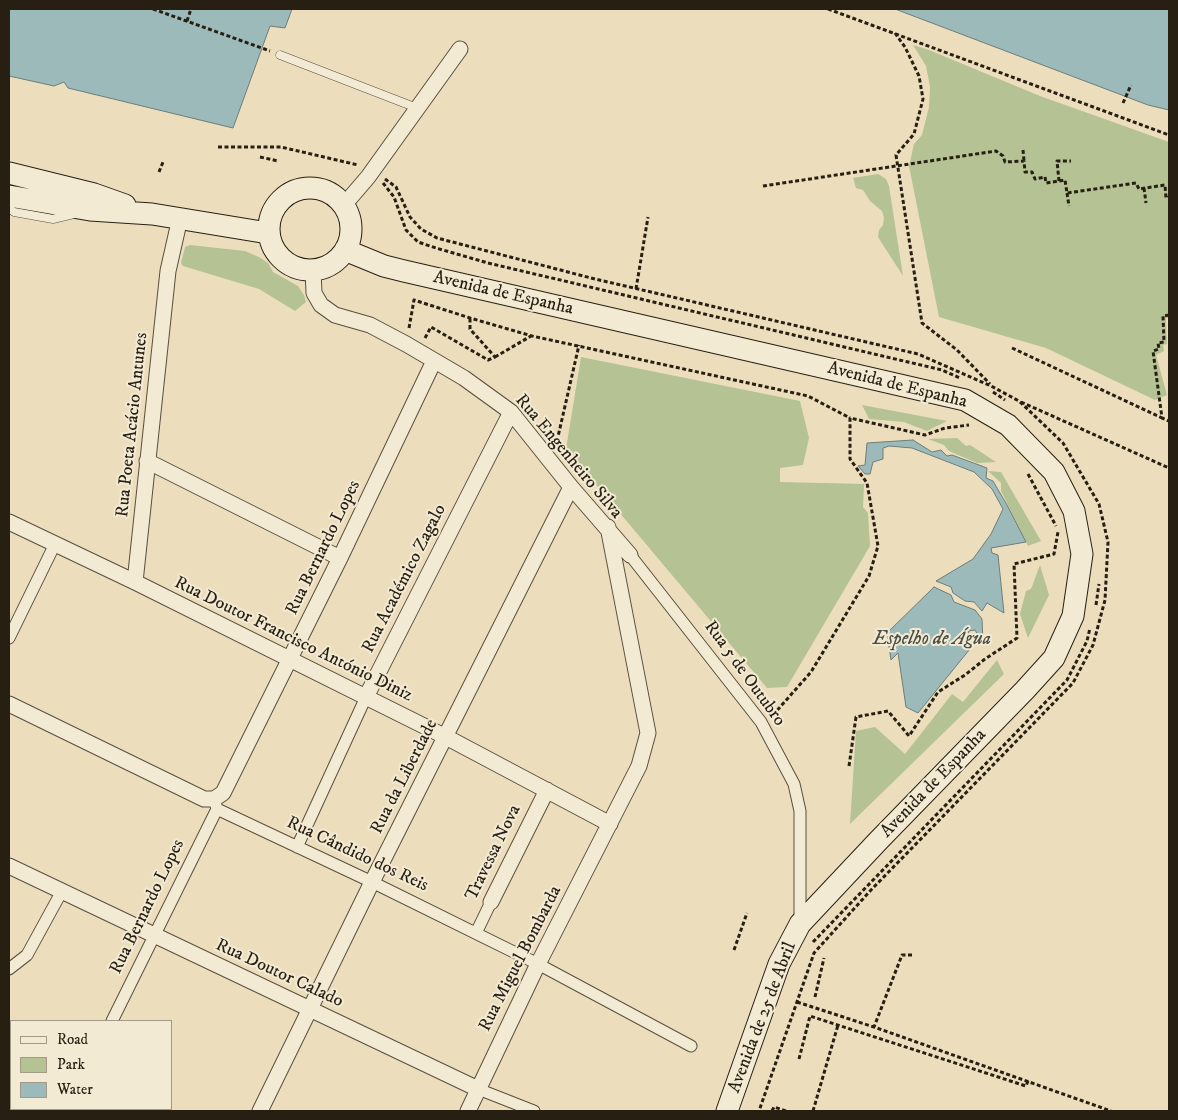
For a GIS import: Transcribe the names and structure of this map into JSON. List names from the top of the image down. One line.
{"streets":{"main road":["Avenida de Espanha","Avenida de 25 de Abril"],"street":["Rua Poeta Acácio Antunes","Rua Engenheiro Silva","Rua Bernardo Lopes","Rua Académico Zagalo","Rua Doutor Francisco António Diniz","Rua 5 de Outubro","Rua da Liberdade","Travessa Nova","Rua Cândido dos Reis","Rua Miguel Bombarda","Rua Doutor Calado"]},"crossings":[["Avenida de Espanha","Rua Engenheiro Silva"],["Avenida de Espanha","Rua 5 de Outubro"],["Avenida de Espanha","Avenida de 25 de Abril"],["Rua Poeta Acácio Antunes","Rua Doutor Francisco António Diniz"],["Rua Engenheiro Silva","Rua Bernardo Lopes"],["Rua Engenheiro Silva","Rua Académico Zagalo"],["Rua Engenheiro Silva","Rua Doutor Francisco António Diniz"],["Rua Engenheiro Silva","Rua 5 de Outubro"],["Rua Engenheiro Silva","Rua da Liberdade"],["Rua Engenheiro Silva","Rua Miguel Bombarda"],["Rua Bernardo Lopes","Rua Doutor Francisco António Diniz"],["Rua Bernardo Lopes","Rua Cândido dos Reis"],["Rua Bernardo Lopes","Rua Doutor Calado"],["Rua Académico Zagalo","Rua Doutor Francisco António Diniz"],["Rua Académico Zagalo","Rua Cândido dos Reis"],["Rua Doutor Francisco António Diniz","Rua da Liberdade"],["Rua Doutor Francisco António Diniz","Travessa Nova"],["Rua Doutor Francisco António Diniz","Rua Miguel Bombarda"],["Rua 5 de Outubro","Avenida de 25 de Abril"],["Rua da Liberdade","Rua Cândido dos Reis"],["Rua da Liberdade","Rua Doutor Calado"],["Travessa Nova","Rua Cândido dos Reis"],["Rua Cândido dos Reis","Rua Miguel Bombarda"],["Rua Miguel Bombarda","Rua Doutor Calado"]],"water":["Espelho de Água"],"legend":["Road","Park","Water"]}
